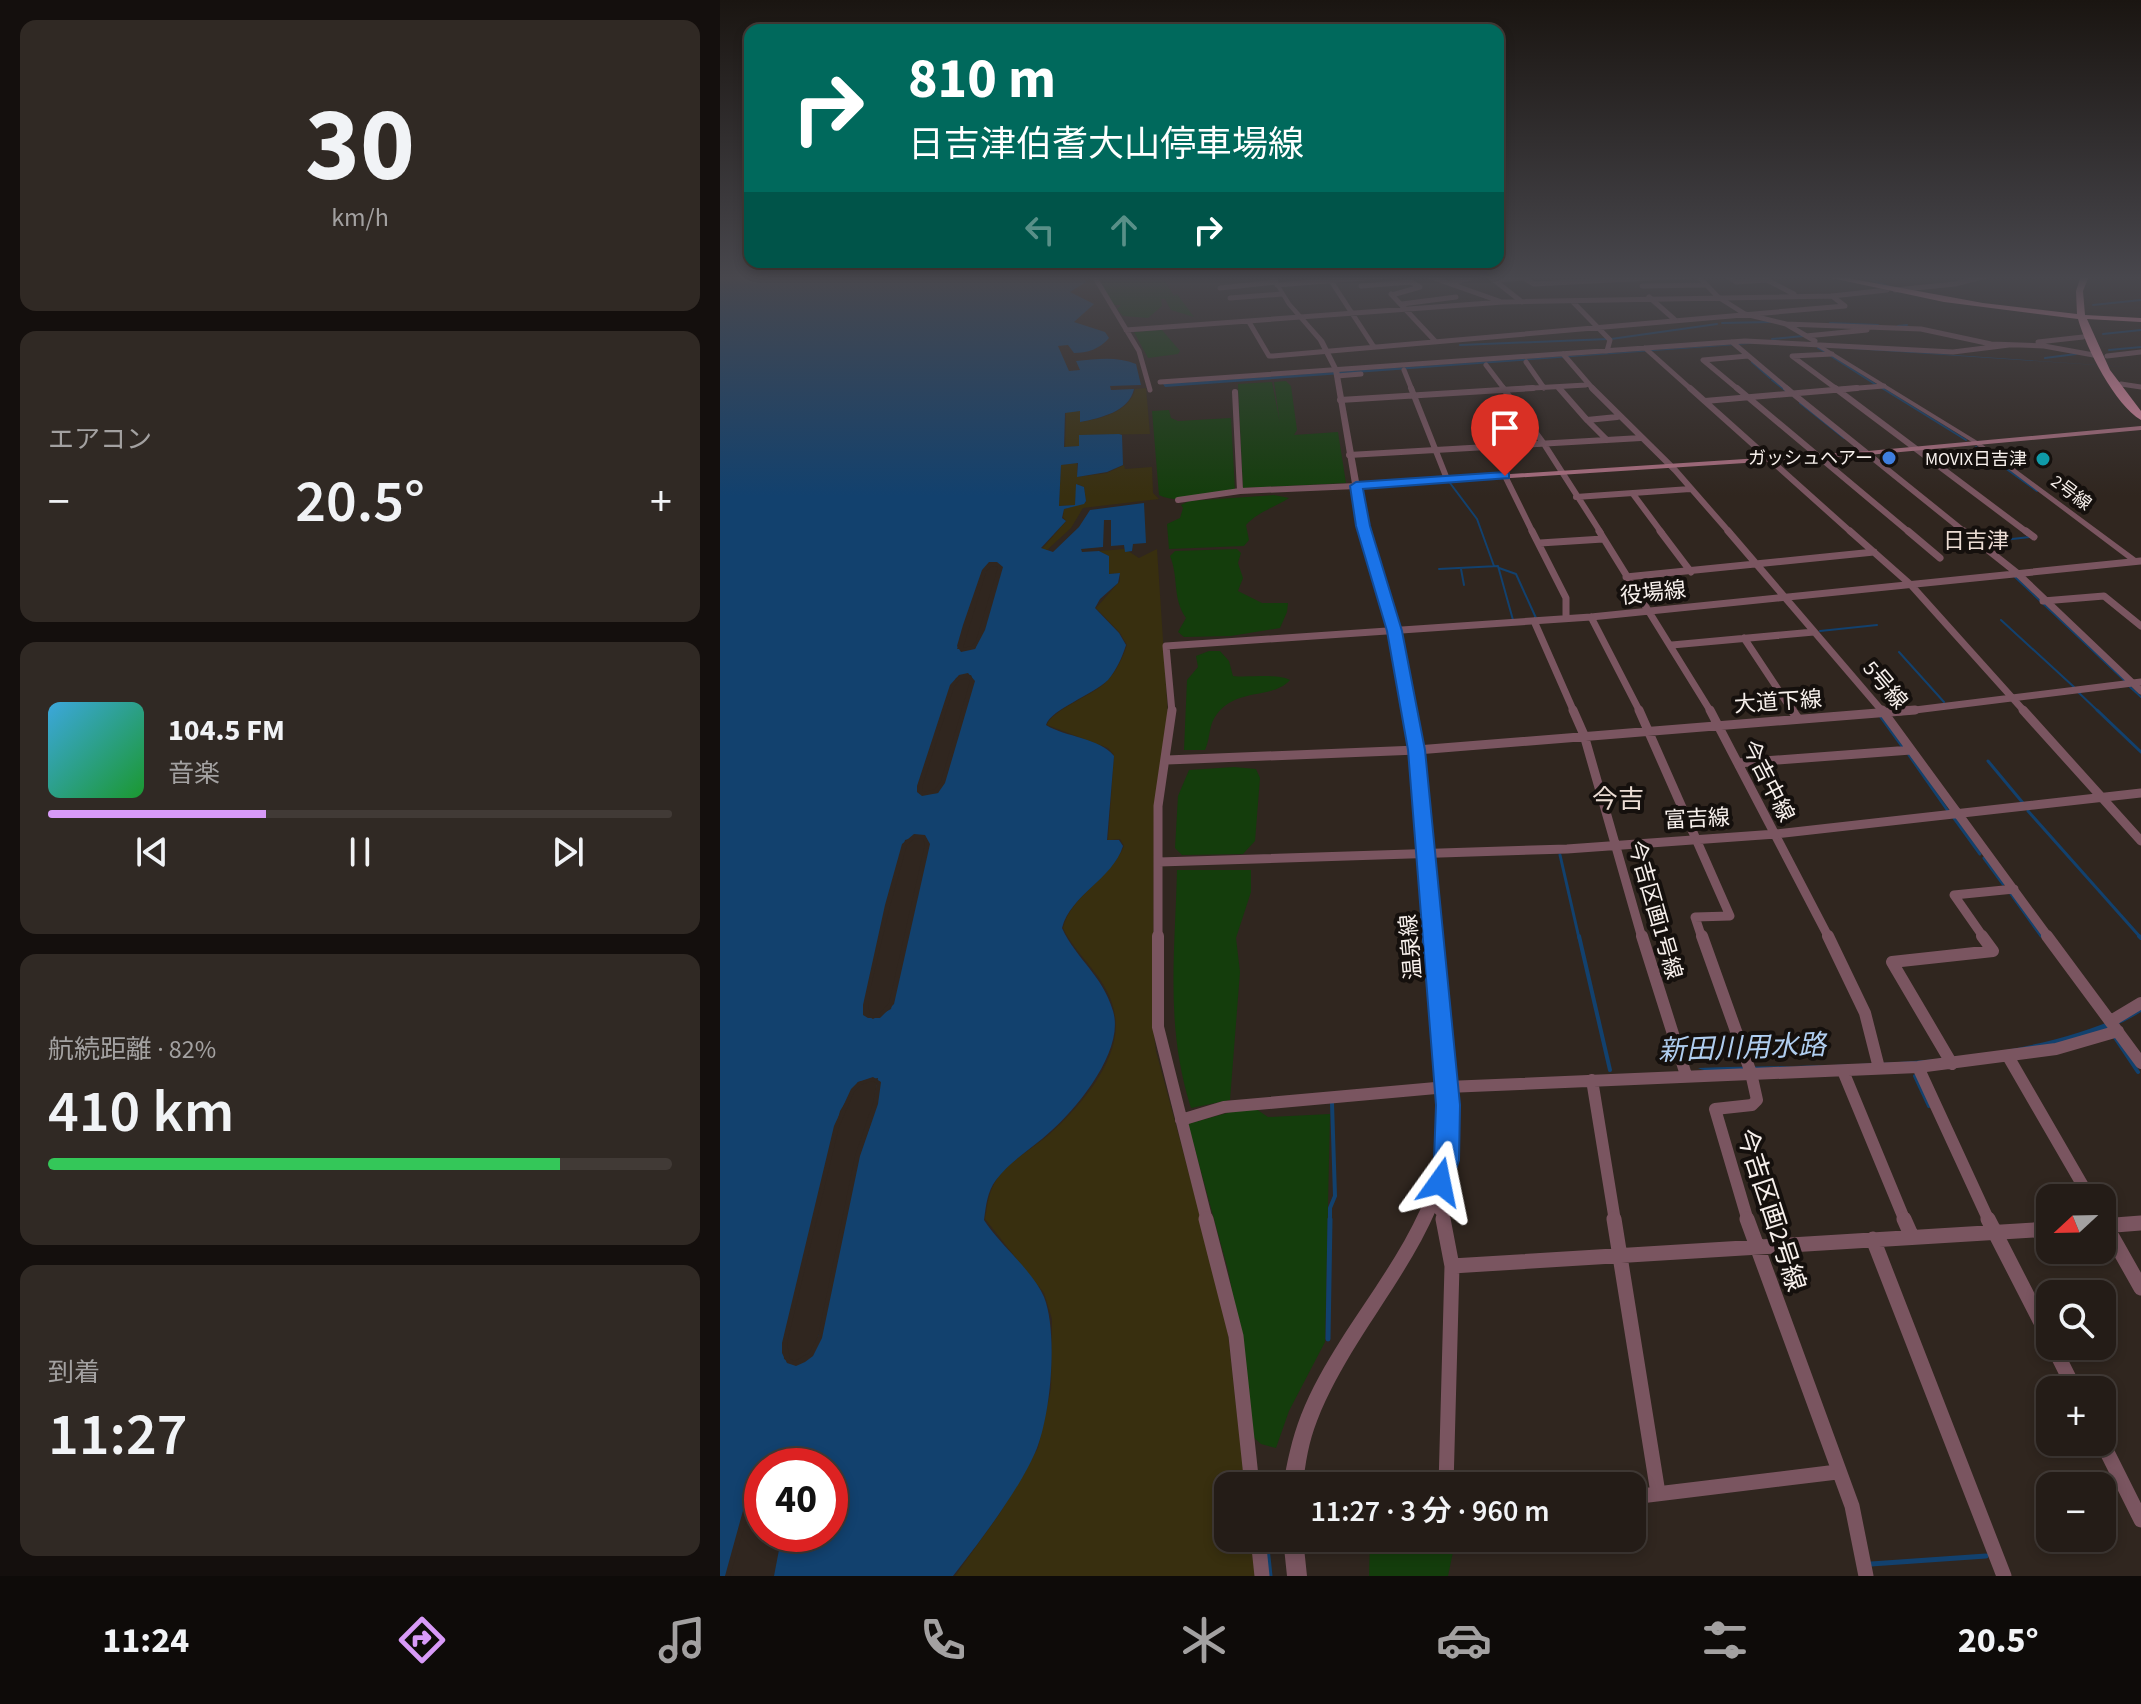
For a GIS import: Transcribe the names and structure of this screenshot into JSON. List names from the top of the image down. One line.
{"streets":{"street":["2号線","役場線","5号線","大道下線","今吉中線","富吉線","今吉区画1号線","温泉線","今吉区画2号線"]},"crossings":[["2号線","役場線"],["役場線","5号線"],["役場線","大道下線"],["役場線","今吉中線"],["役場線","今吉区画1号線"],["役場線","温泉線"],["役場線","今吉区画2号線"],["5号線","大道下線"],["5号線","富吉線"],["大道下線","今吉中線"],["大道下線","今吉区画1号線"],["大道下線","温泉線"],["大道下線","今吉区画2号線"],["今吉中線","富吉線"],["富吉線","今吉区画1号線"],["富吉線","温泉線"],["富吉線","今吉区画2号線"]],"districts":["日吉津","今吉"],"water":["新田川用水路"],"places":["ガッシュヘアー","MOVIX日吉津"],"north":"left","page":{"tile":[["30","km/h"],"エアコン",["航続距離 · 82%","410 km"],["到着","11:27"]],"turn":["810 m","日吉津伯耆大山停車場線"],"heat":["−","20.5°","+"],"song":["104.5 FM","音楽"],"map_buttons":["+","−"],"limit":"40","trip":"11:27 · 3 分 · 960 m","tabs":["11:24","20.5°"]}}
